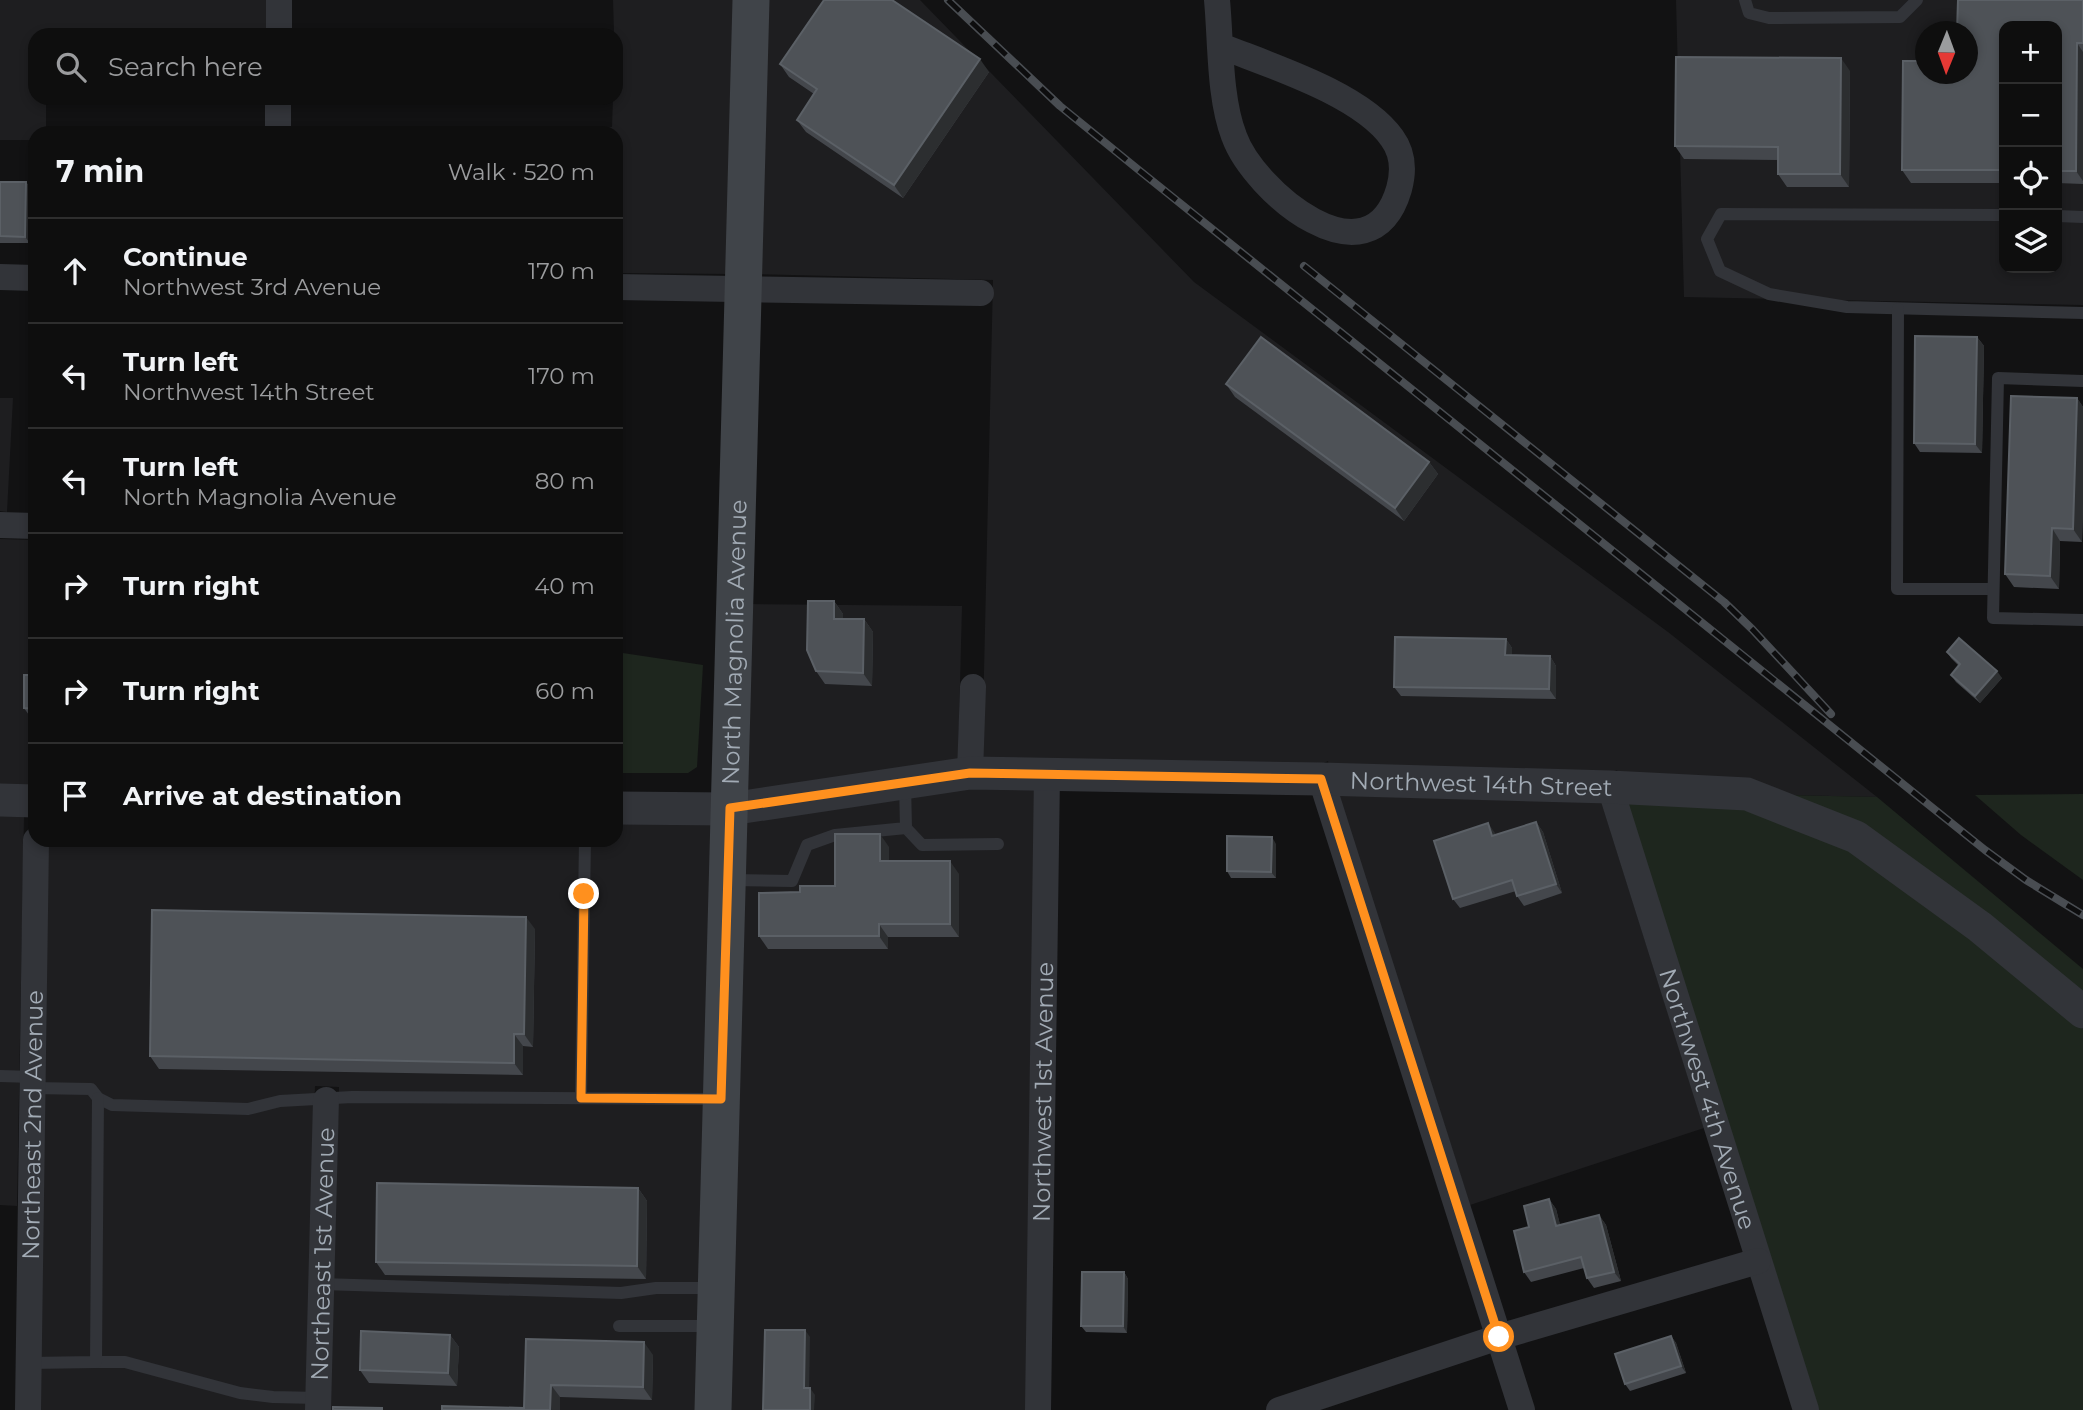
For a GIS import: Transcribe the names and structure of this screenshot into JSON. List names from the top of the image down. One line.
{"streets":{"main road":["North Magnolia Avenue"],"street":["Northwest 14th Street","Northwest 1st Avenue","Northwest 4th Avenue","Northeast 2nd Avenue","Northeast 1st Avenue"]},"crossings":[["North Magnolia Avenue","Northwest 14th Street"],["Northwest 14th Street","Northwest 1st Avenue"],["Northwest 14th Street","Northwest 4th Avenue"]],"north":"bottom","page":{"map_buttons":["+","−"],"search":"Search here","heading":["7 min","Walk · 520 m"],"list":[["Continue","Northwest 3rd Avenue","170 m"],["Turn left","Northwest 14th Street","170 m"],["Turn left","North Magnolia Avenue","80 m"],["Turn right","40 m"],["Turn right","60 m"],"Arrive at destination"]}}
